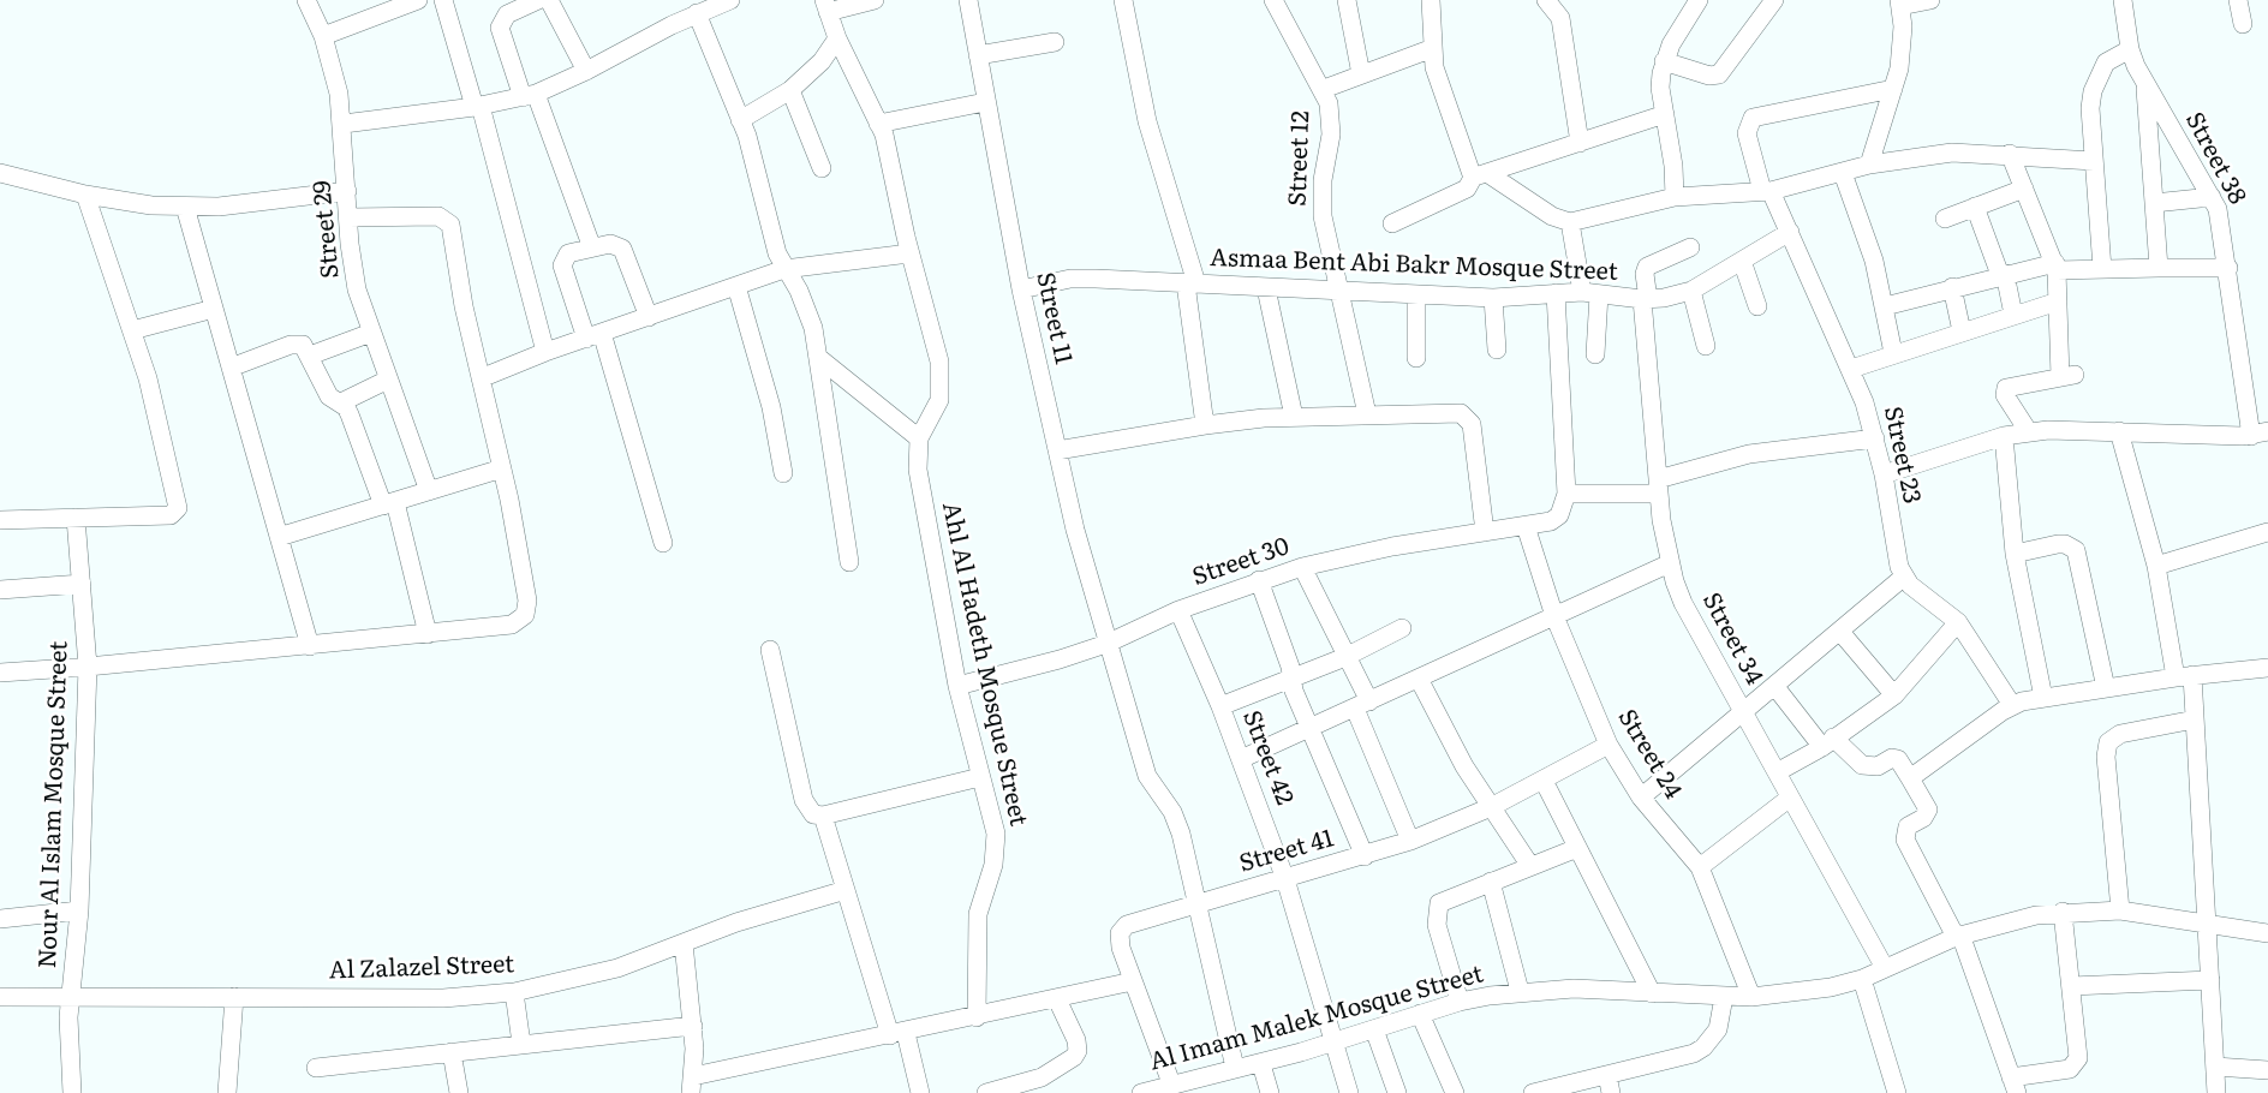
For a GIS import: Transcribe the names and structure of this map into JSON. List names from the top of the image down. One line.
{"streets":{"street":["Street 12","Street 38","Street 29","Asmaa Bent Abi Bakr Mosque Street","Street 11","Street 23","Street 30","Street 34","Ahl Al Hadeth Mosque Street","Street 24","Street 42","Nour Al Islam Mosque Street","Street 41","Al Zalazel Street","Al Imam Malek Mosque Street"]},"crossings":[["Street 12","Asmaa Bent Abi Bakr Mosque Street"],["Asmaa Bent Abi Bakr Mosque Street","Street 11"],["Asmaa Bent Abi Bakr Mosque Street","Street 23"],["Asmaa Bent Abi Bakr Mosque Street","Street 34"],["Street 11","Street 30"],["Street 11","Street 41"],["Street 11","Al Imam Malek Mosque Street"],["Street 30","Ahl Al Hadeth Mosque Street"],["Street 30","Street 24"],["Street 30","Street 42"],["Street 34","Al Imam Malek Mosque Street"],["Street 24","Street 41"],["Street 24","Al Imam Malek Mosque Street"],["Street 42","Street 41"],["Street 42","Al Imam Malek Mosque Street"],["Nour Al Islam Mosque Street","Al Zalazel Street"],["Street 41","Al Imam Malek Mosque Street"]]}
